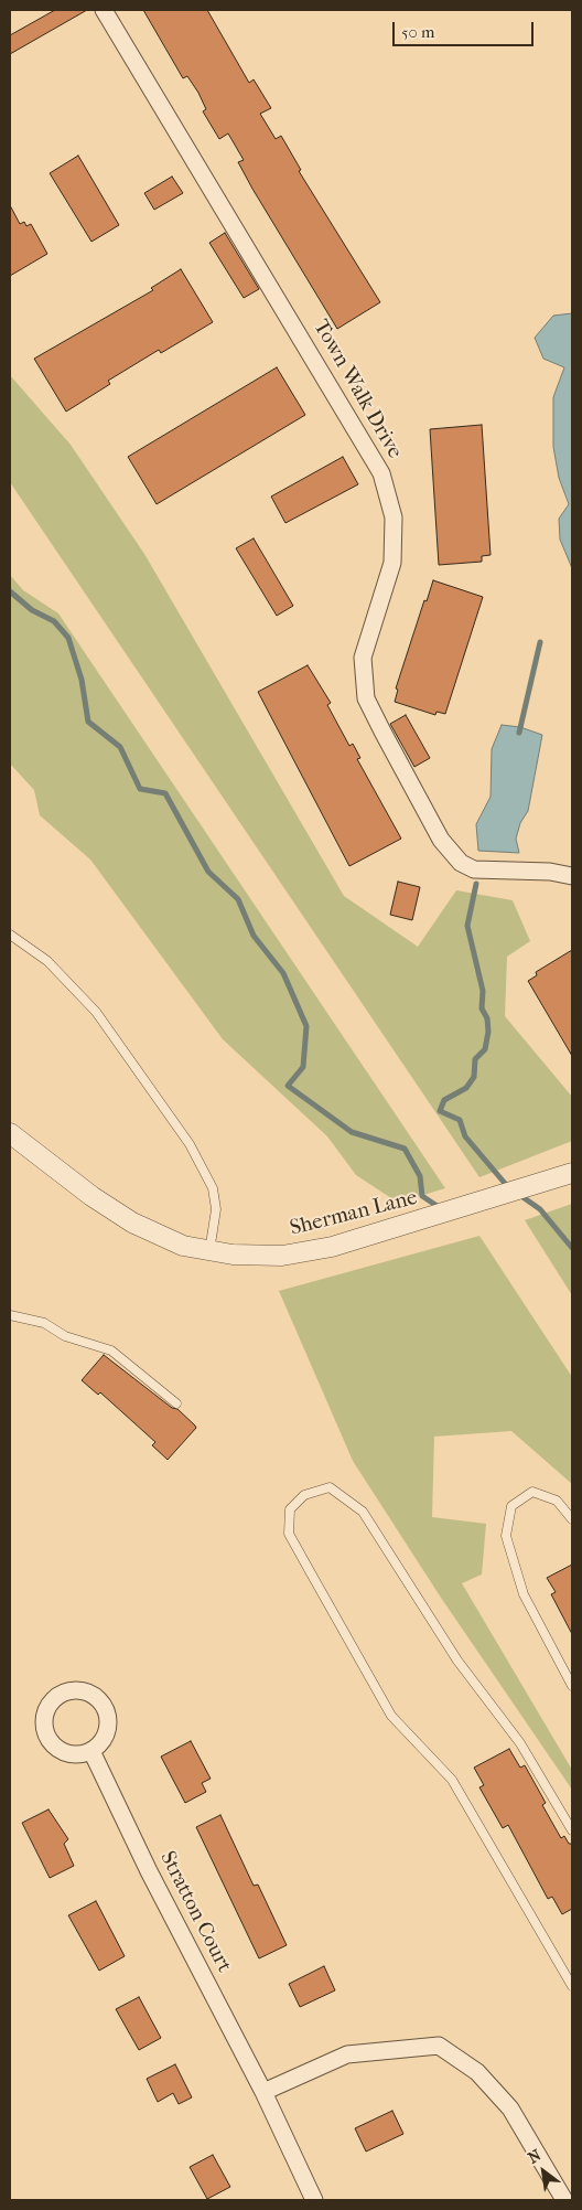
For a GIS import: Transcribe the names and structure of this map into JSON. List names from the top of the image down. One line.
{"streets":{"street":["Town Walk Drive","Sherman Lane","Stratton Court"]},"scale_bar":"50 m","north":"top left"}
